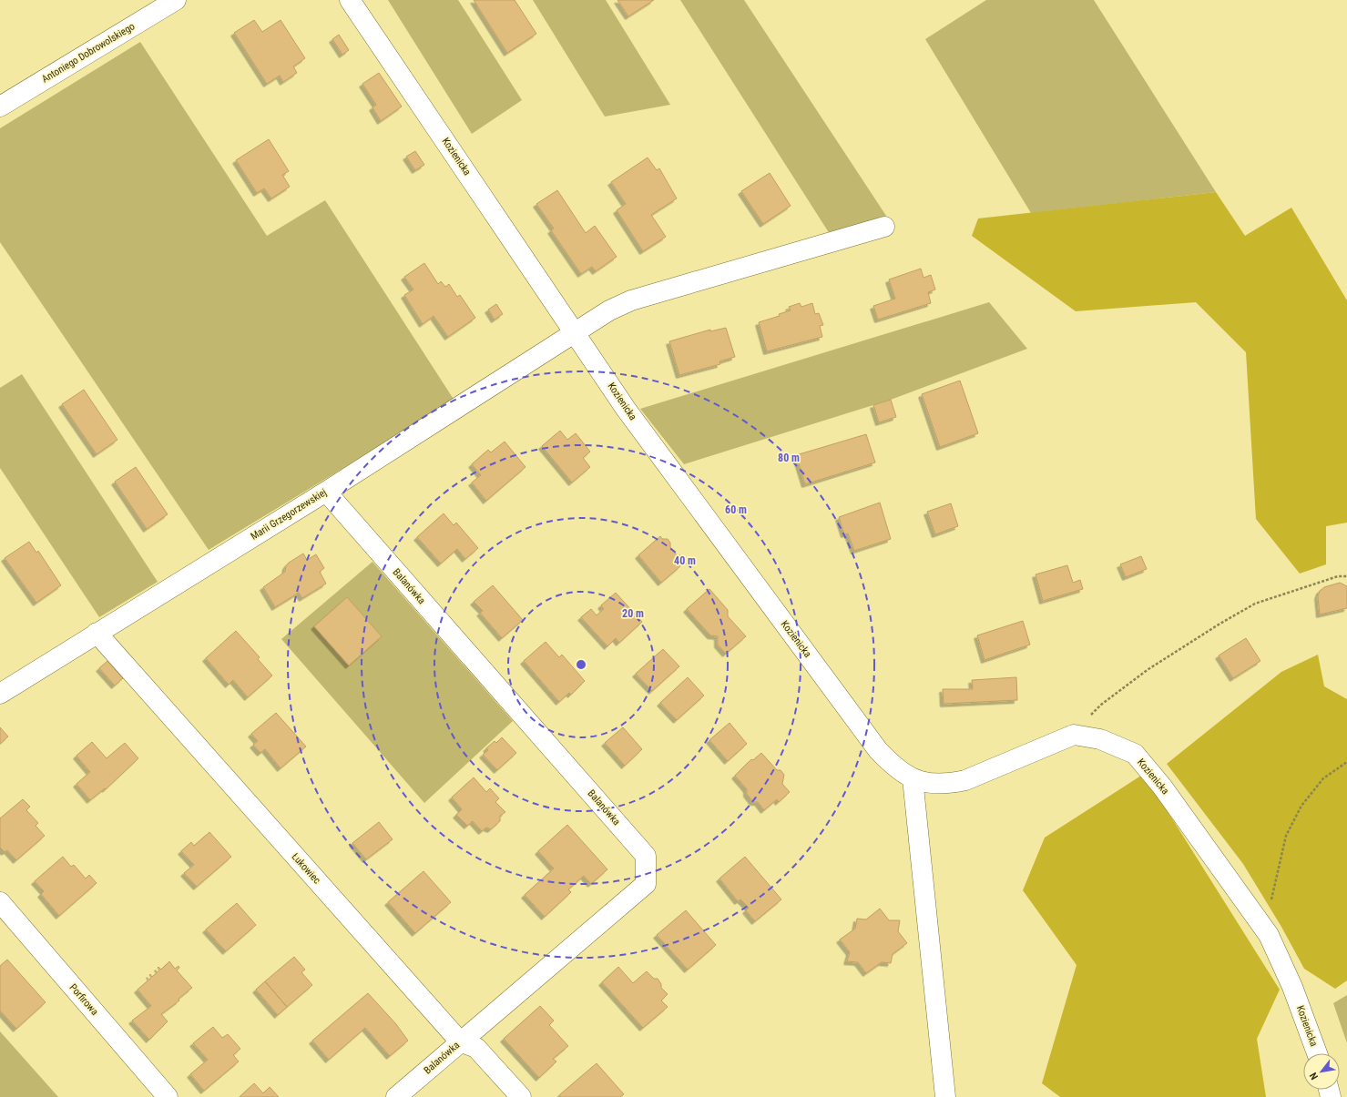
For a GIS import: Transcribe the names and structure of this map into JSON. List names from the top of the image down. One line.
{"streets":{"street":["Antoniego Dobrowolskiego","Kozienicka","Marii Grzegorzewskiej","Balanówka","Łukowiec","Porfirowa"]},"crossings":[["Kozienicka","Marii Grzegorzewskiej"],["Marii Grzegorzewskiej","Balanówka"],["Marii Grzegorzewskiej","Łukowiec"],["Balanówka","Łukowiec"]],"north":"bottom left","rings":["80 m","60 m","40 m","20 m"]}
